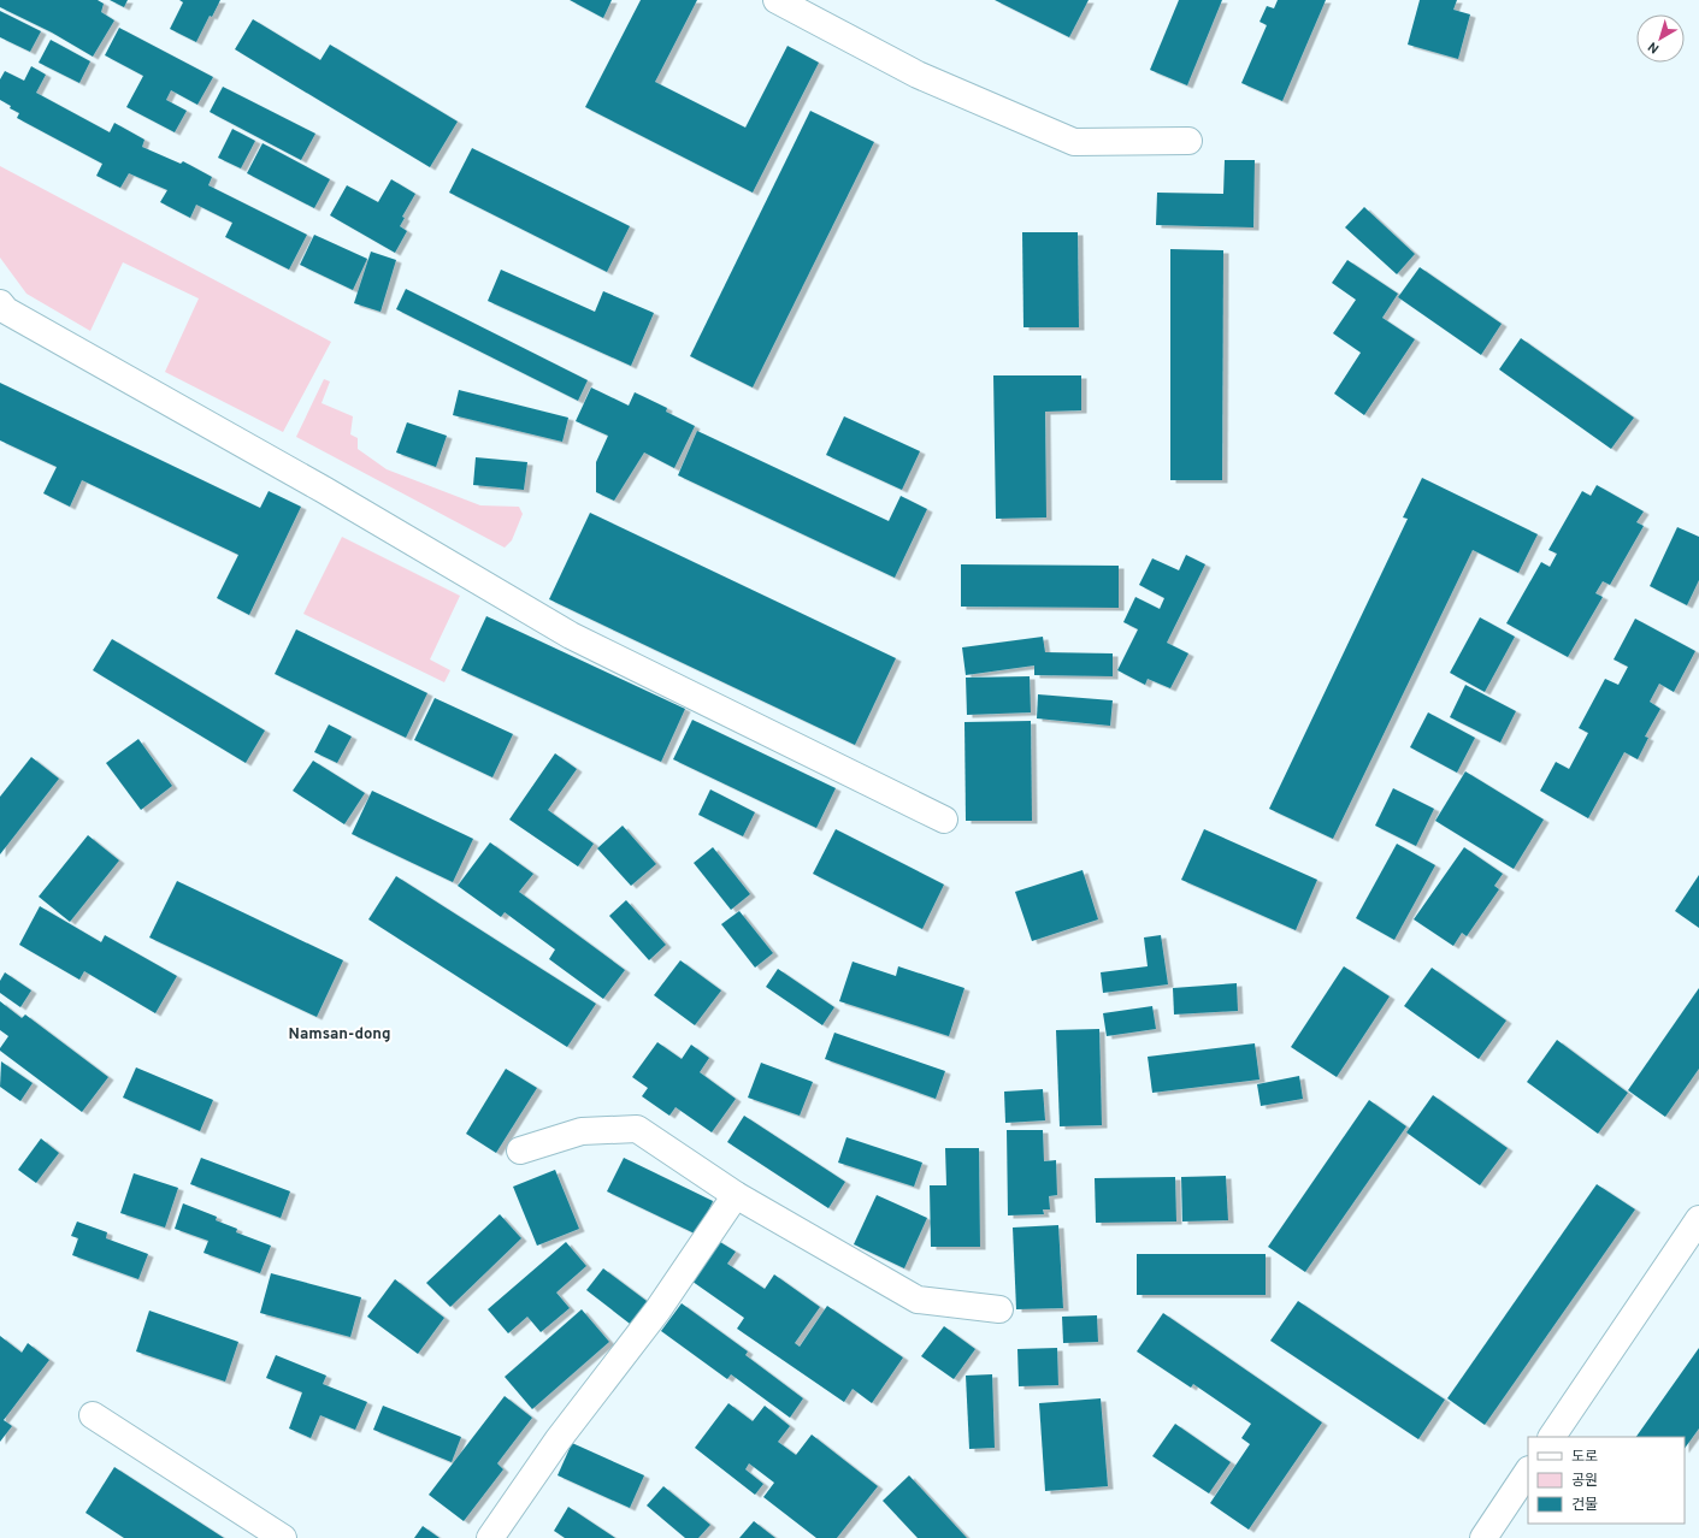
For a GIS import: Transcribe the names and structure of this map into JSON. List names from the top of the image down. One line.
{"districts":["Namsan-dong"],"legend":["도로","공원","건물"],"north":"bottom left"}
